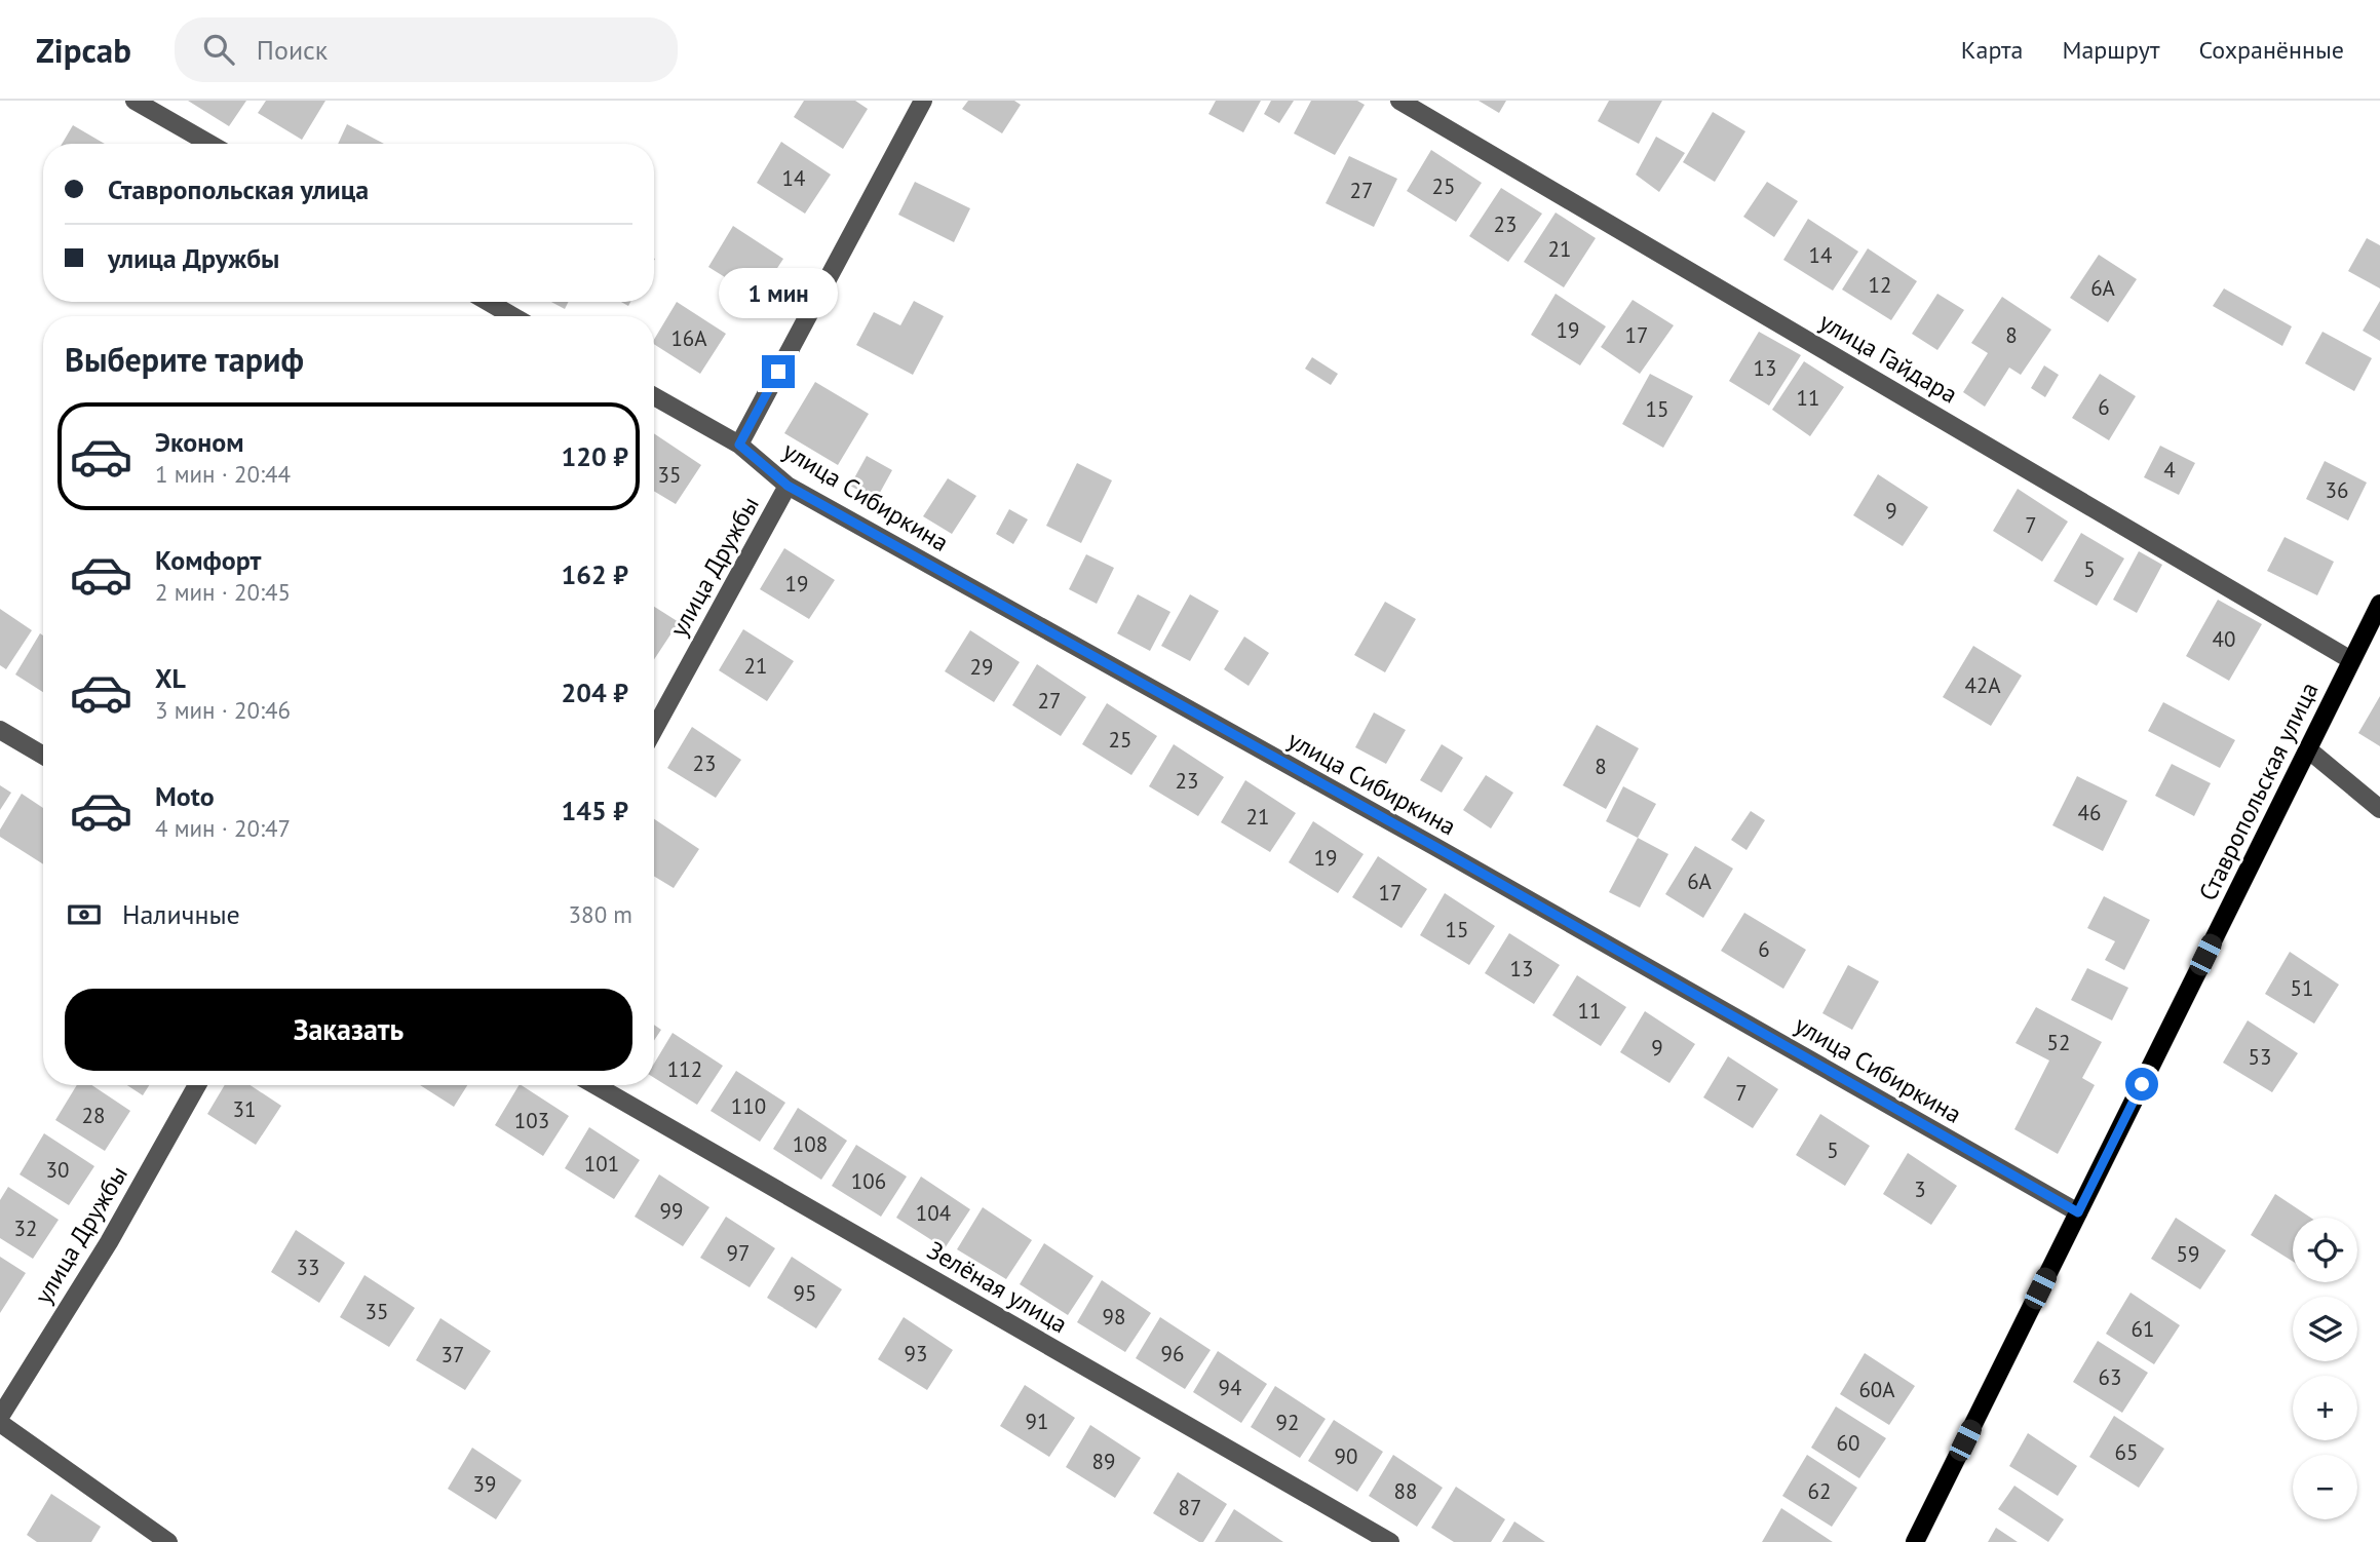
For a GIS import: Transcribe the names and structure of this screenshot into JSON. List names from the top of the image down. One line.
{"streets":{"main road":["Ставропольская улица"],"street":["улица Гайдара","улица Сибиркина","улица Дружбы","Зелёная улица"]},"crossings":[["улица Гайдара","Ставропольская улица"],["улица Сибиркина","улица Дружбы"],["улица Сибиркина","Ставропольская улица"]],"house_numbers":["14","25","27","23","21","14","12","6А","19","17","8","16А","13","11","6","15","4","35","36","9","7","5","19","40","21","29","42А","27","25","23","8","23","46","21","19","6А","17","15","6","13","51","11","52","9","53","112","7","110","31","28","103","108","5","101","30","106","3","99","104","32","97","59","33","95","35","98","61","93","96","37","63","94","60А","91","92","60","65","90","89","39","88","62","87"],"page":{"header":"Zipcab","search":"Поиск","nav":["Карта","Маршрут","Сохранённые"],"banner":["Ставропольская улица","улица Дружбы"],"bubble":"1 мин","heading":"Выберите тариф","list":[{"name":"Эконом","note":"1 мин · 20:44","value":"120 ₽"},{"name":"Комфорт","note":"2 мин · 20:45","value":"162 ₽"},{"name":"XL","note":"3 мин · 20:46","value":"204 ₽"},{"name":"Moto","note":"4 мин · 20:47","value":"145 ₽"}],"pay":["Наличные","380 m"],"buttons":"Заказать","map_buttons":["+","−"]}}
